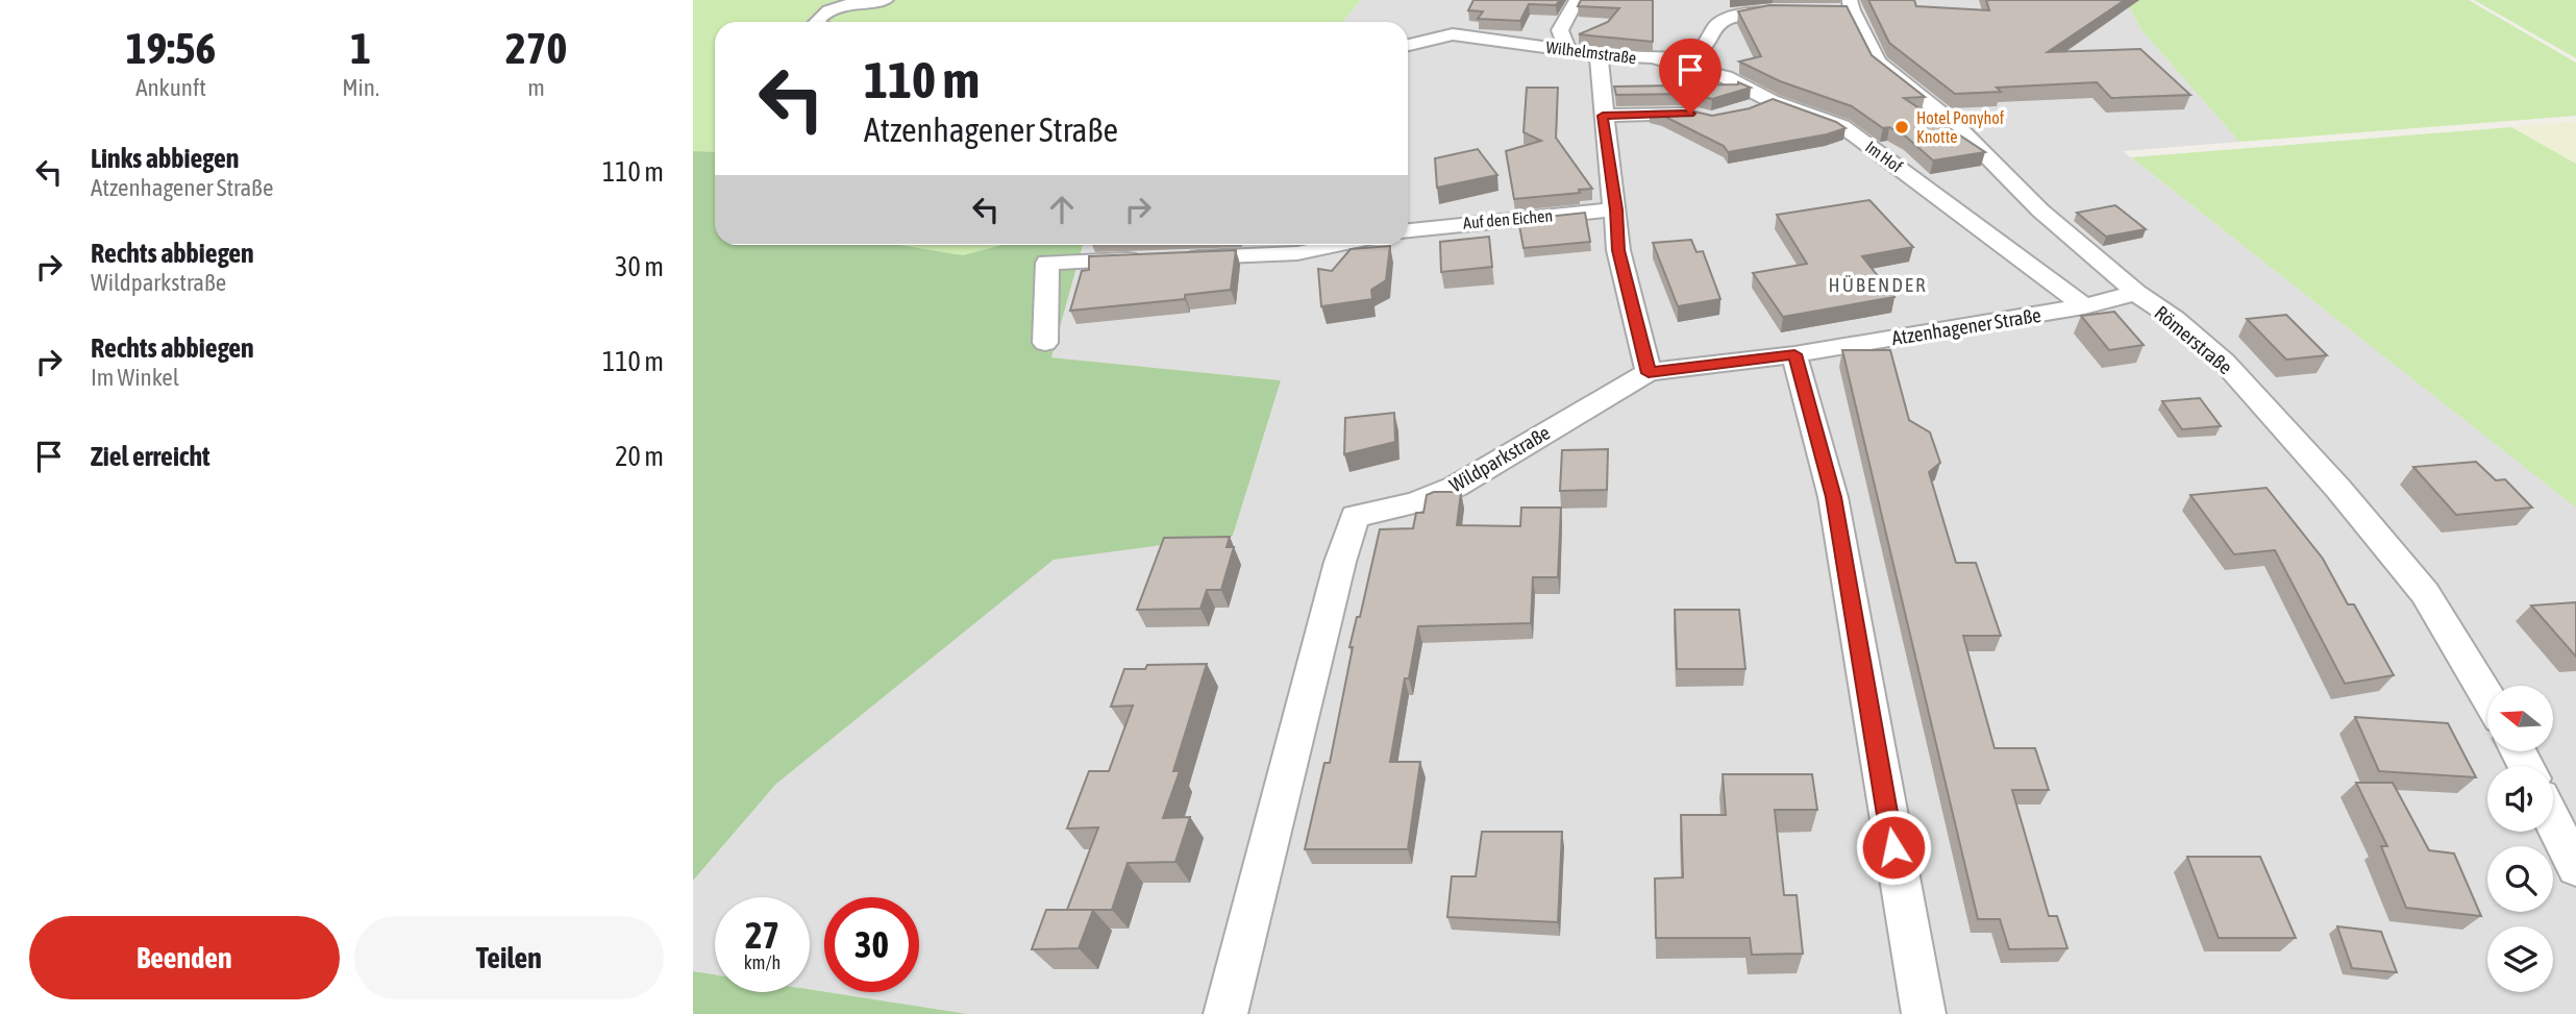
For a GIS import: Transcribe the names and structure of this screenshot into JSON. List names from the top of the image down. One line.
{"streets":{"street":["Wilhelmstraße","Im Hof","Auf den Eichen","Atzenhagener Straße","Römerstraße","Wildparkstraße"]},"crossings":[["Wilhelmstraße","Im Hof"],["Im Hof","Atzenhagener Straße"],["Atzenhagener Straße","Römerstraße"],["Atzenhagener Straße","Wildparkstraße"]],"districts":["HÜBENDER"],"places":["Hotel Ponyhof Knotte"],"north":"left","page":{"eta":["19:56","Ankunft","1","Min.","270","m"],"turn":["110 m","Atzenhagener Straße"],"list":[{"name":"Links abbiegen","note":"Atzenhagener Straße","value":"110 m"},{"name":"Rechts abbiegen","note":"Wildparkstraße","value":"30 m"},{"name":"Rechts abbiegen","note":"Im Winkel","value":"110 m"},{"name":"Ziel erreicht","value":"20 m"}],"speed":"27 km/h","limit":"30","buttons":["Beenden","Teilen"]}}
